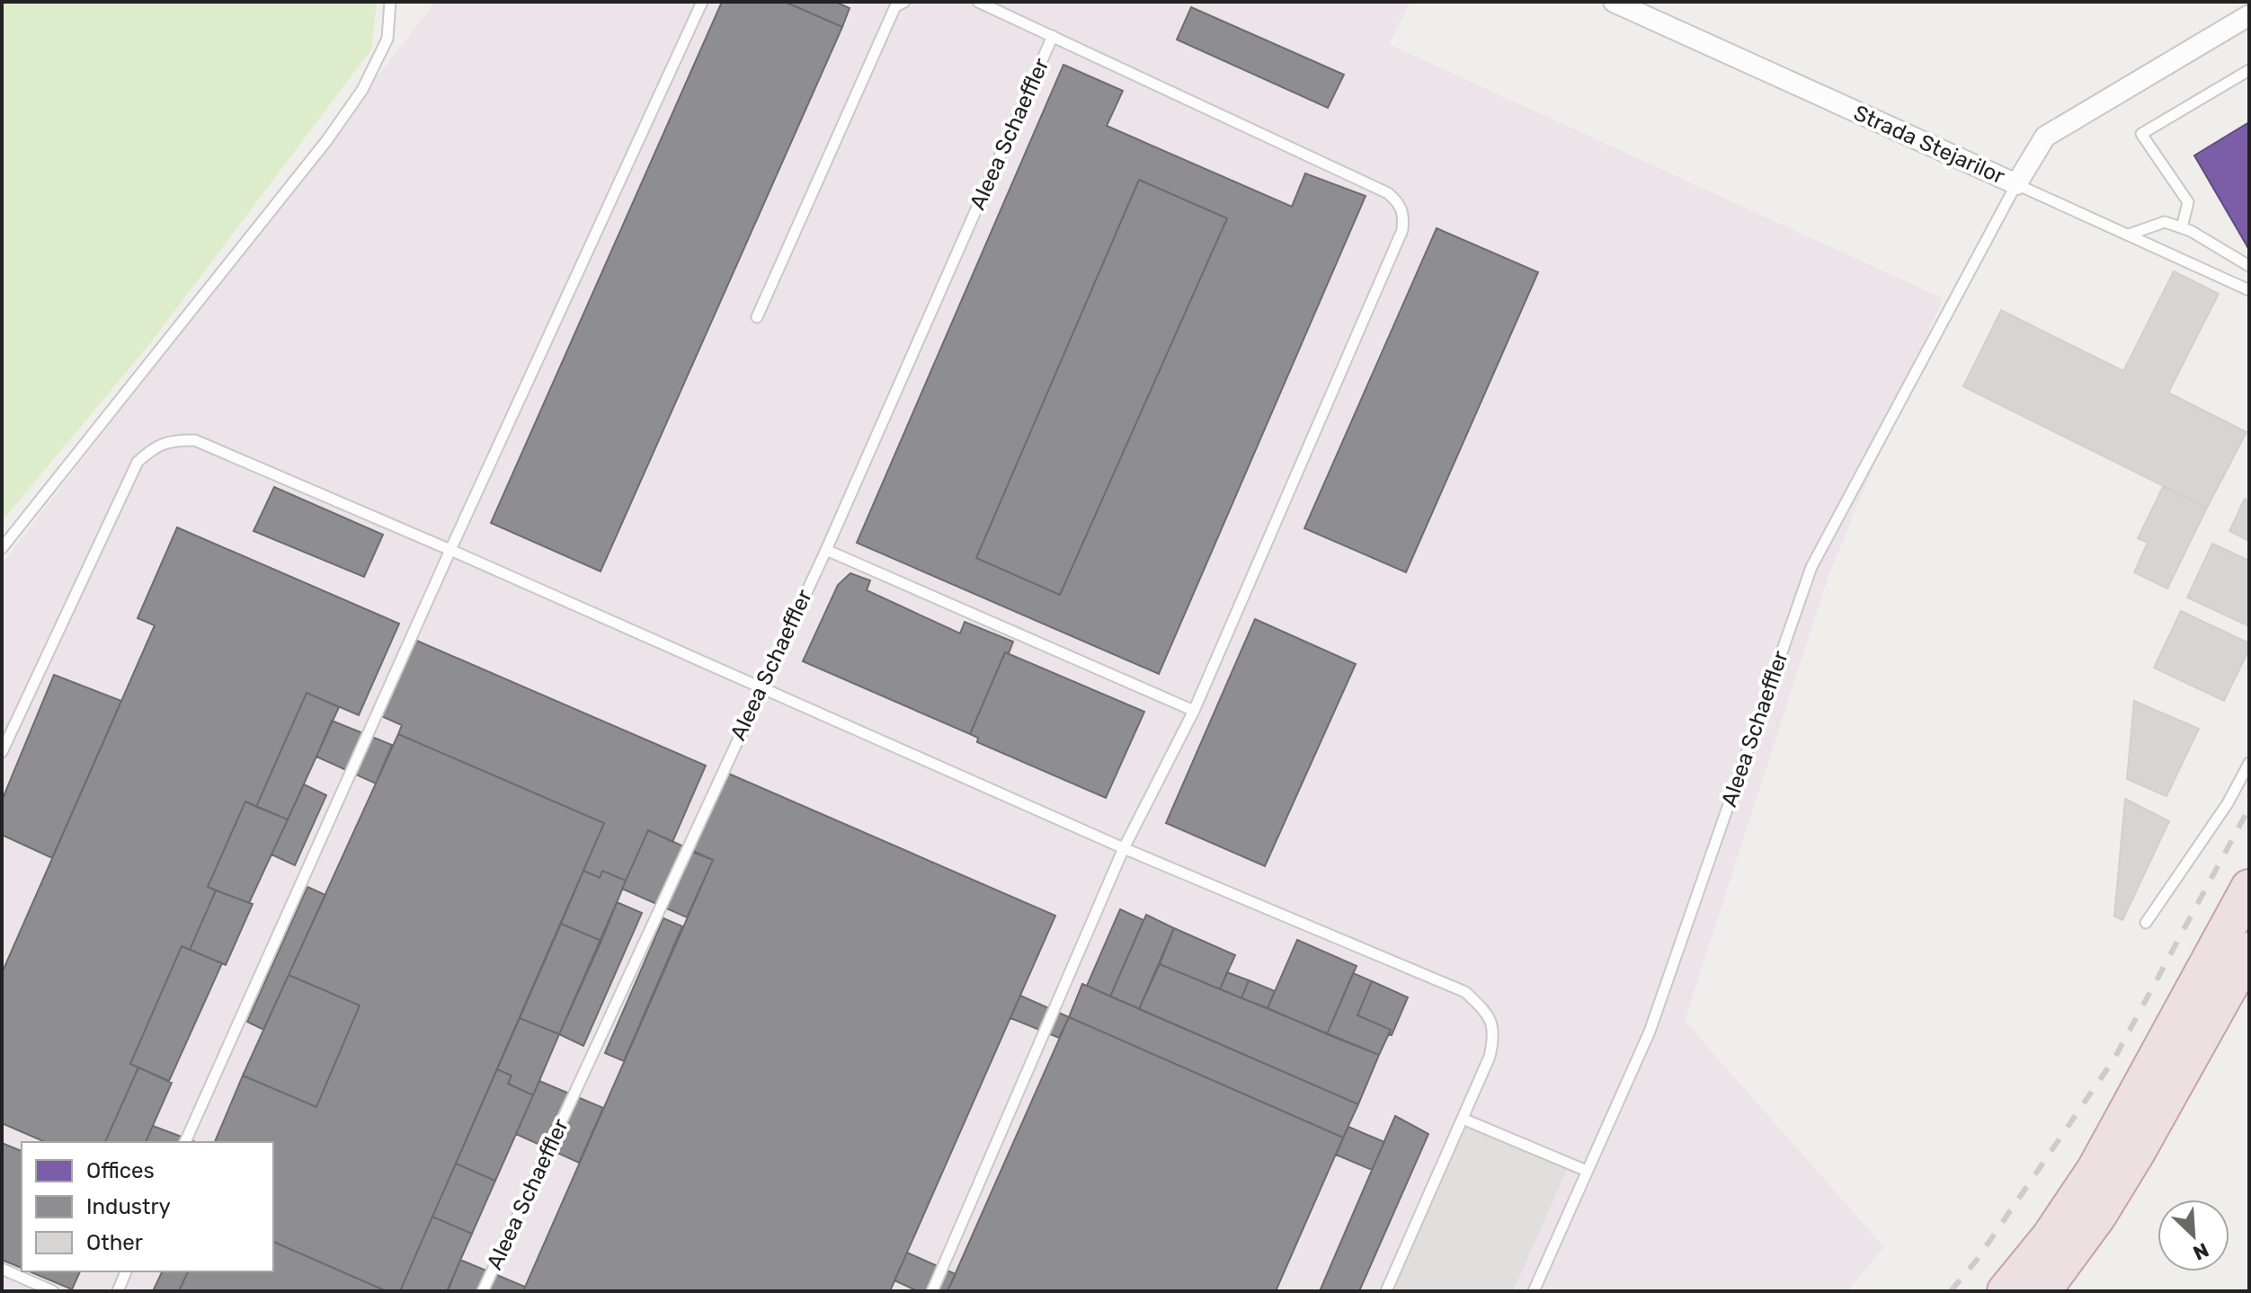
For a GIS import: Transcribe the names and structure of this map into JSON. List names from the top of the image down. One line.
{"streets":{"street":["Strada Stejarilor"],"lane":["Aleea Schaeffler"]},"crossings":[["Aleea Schaeffler","Strada Stejarilor"]],"legend":["Offices","Industry","Other"],"north":"bottom right"}
